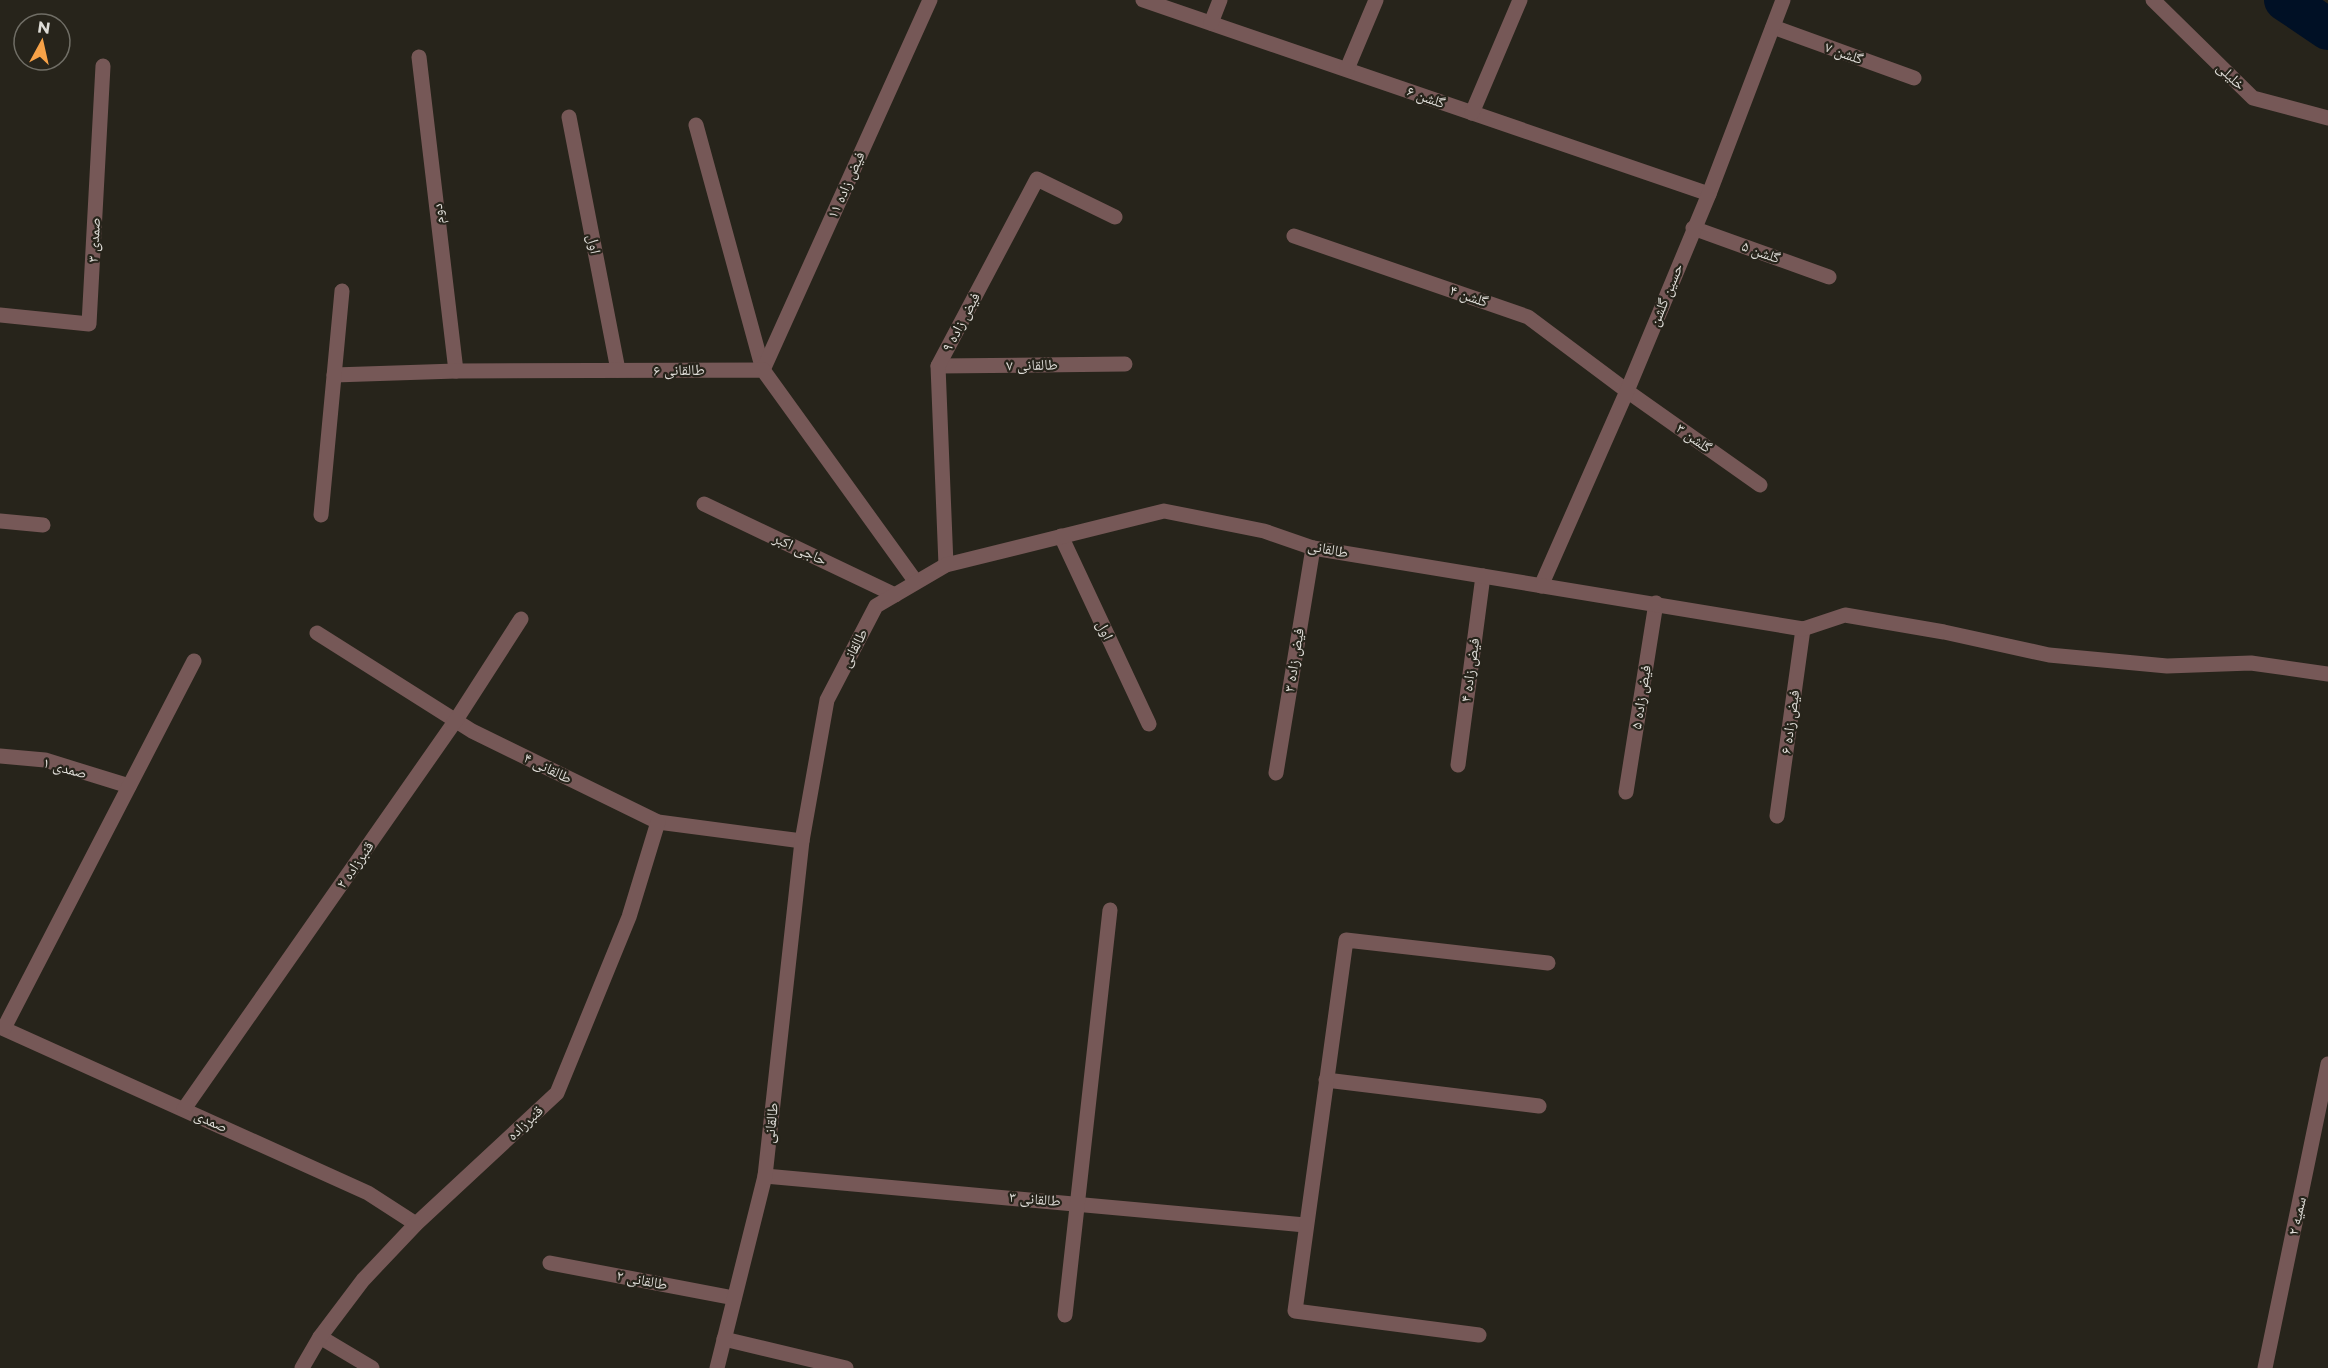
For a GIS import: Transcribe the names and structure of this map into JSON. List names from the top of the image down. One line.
{"streets":{"street":["گلشن ۷","خلیلی","گلشن ۶","فیض زاده ۱۱","دوم","صمدی ۳","اول","گلشن ۵","حسین گلشن","گلشن ۴","فیض زاده ۹","طالقانی ۷","طالقانی ۶","گلشن ۳","حاجی اکبر","طالقانی","فیض زاده ۳","فیض زاده ۴","فیض زاده ۵","فیض زاده ۶","صمدی ۱","طالقانی ۴","قنبرزاده ۲","صمدی","قنبرزاده","طالقانی ۳","سمیه ۲","طالقانی ۲"]},"crossings":[["گلشن ۷","حسین گلشن"],["گلشن ۶","حسین گلشن"],["فیض زاده ۱۱","طالقانی ۶"],["دوم","طالقانی ۶"],["اول","طالقانی ۶"],["اول","طالقانی"],["گلشن ۵","حسین گلشن"],["حسین گلشن","گلشن ۴"],["حسین گلشن","گلشن ۳"],["حسین گلشن","طالقانی"],["گلشن ۴","گلشن ۳"],["فیض زاده ۹","طالقانی ۷"],["فیض زاده ۹","طالقانی"],["حاجی اکبر","طالقانی"],["طالقانی","فیض زاده ۳"],["طالقانی","فیض زاده ۴"],["طالقانی","فیض زاده ۵"],["طالقانی","فیض زاده ۶"],["طالقانی","طالقانی ۴"],["طالقانی","طالقانی ۳"],["طالقانی","طالقانی ۲"],["طالقانی ۴","قنبرزاده ۲"],["طالقانی ۴","قنبرزاده"],["قنبرزاده ۲","صمدی"],["صمدی","قنبرزاده"]],"north":"top"}
